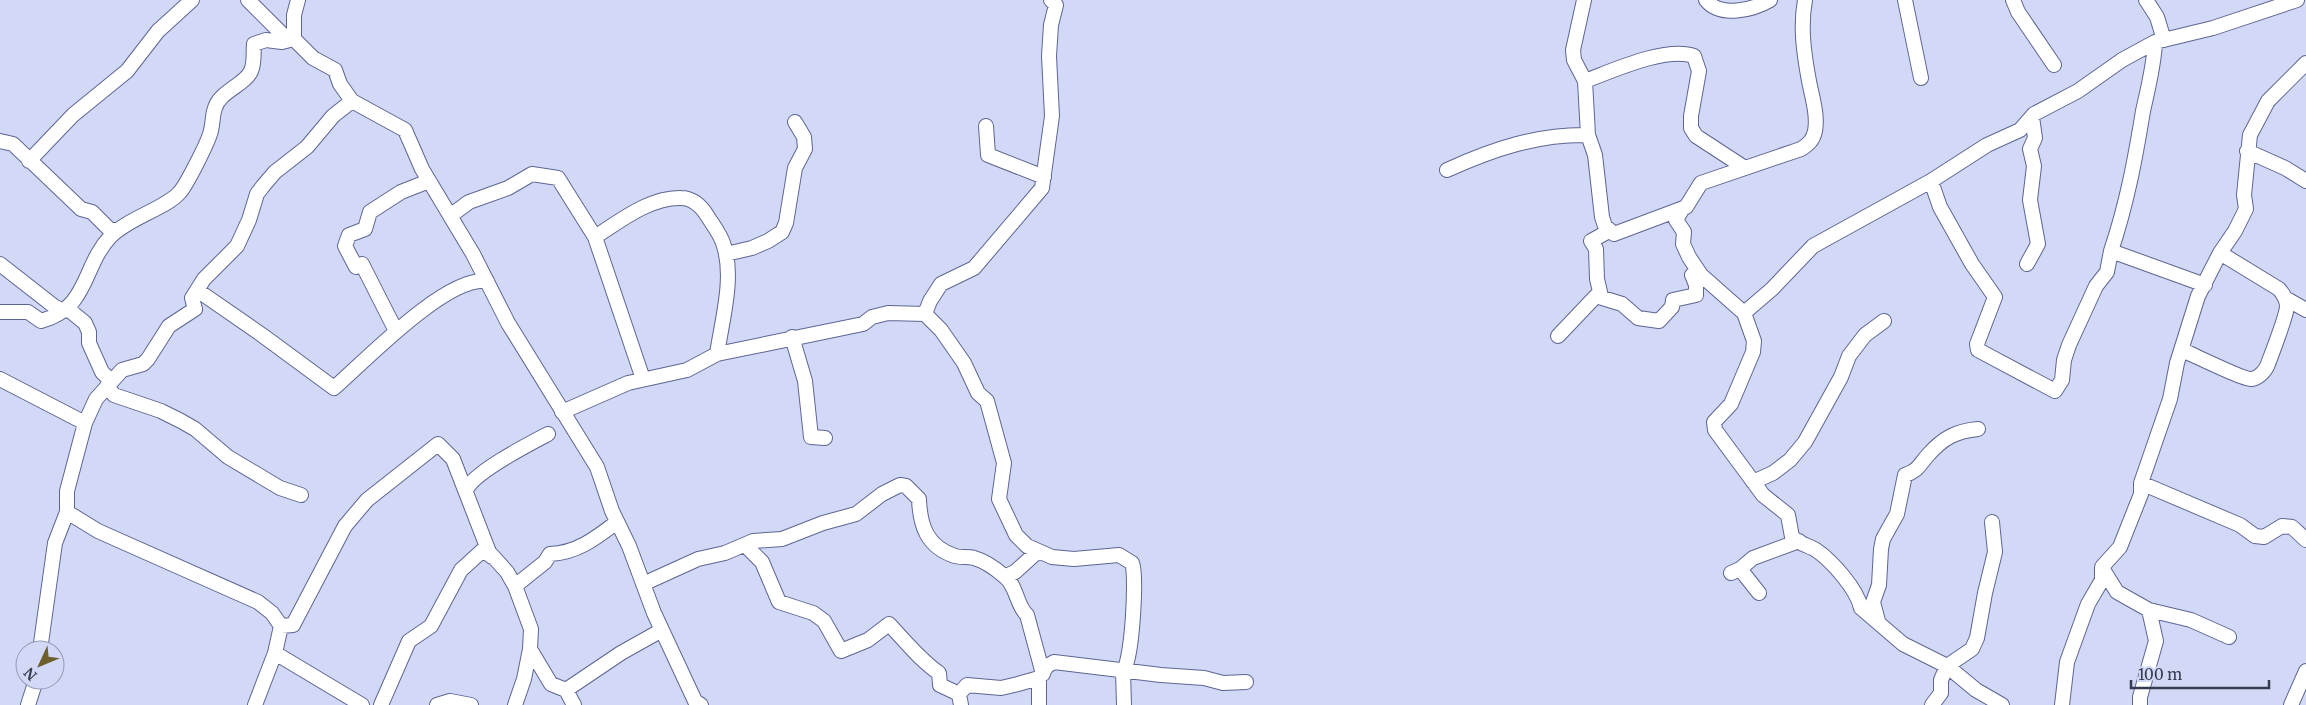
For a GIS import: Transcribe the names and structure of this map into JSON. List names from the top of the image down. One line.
{"scale_bar":"100 m","north":"bottom left"}
